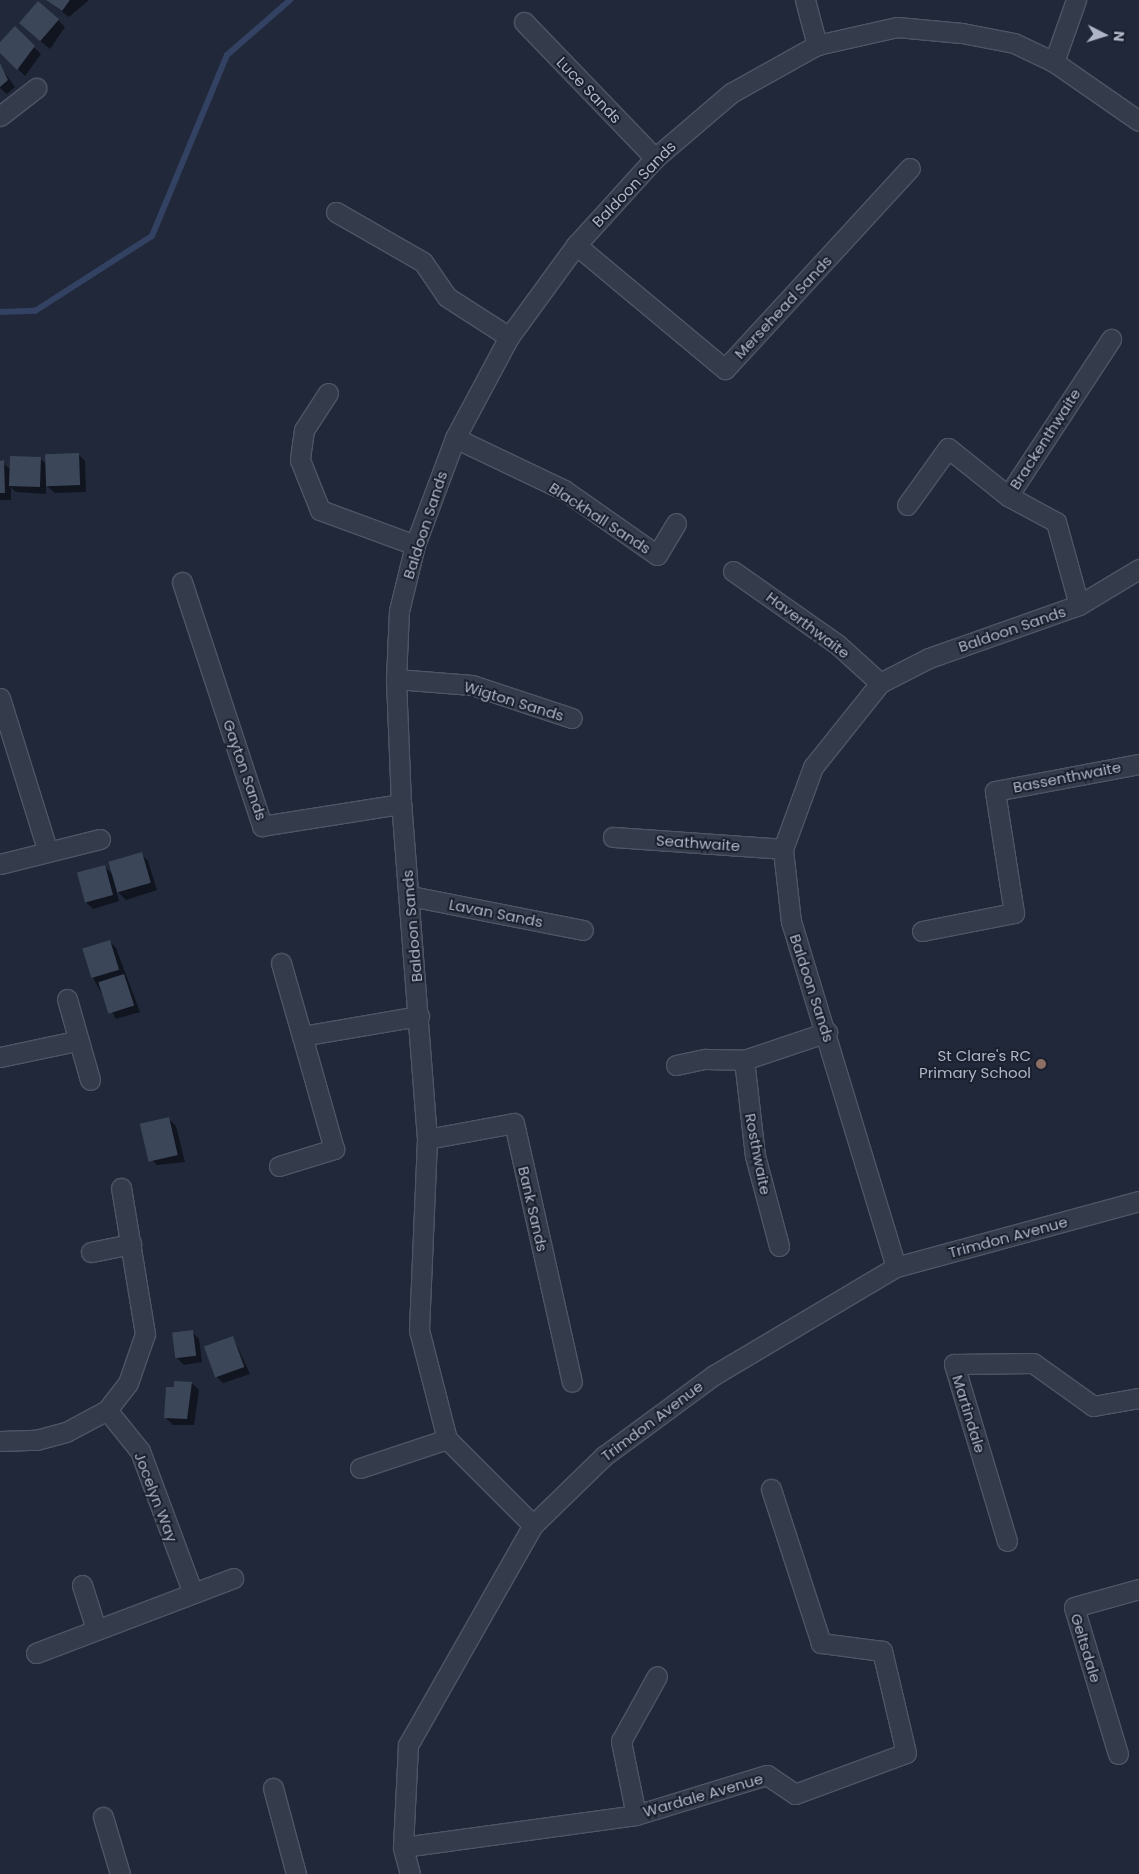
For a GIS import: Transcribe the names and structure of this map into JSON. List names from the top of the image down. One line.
{"streets":{"street":["Luce Sands","Baldoon Sands","Mersehead Sands","Brackenthwaite","Blackhall Sands","Haverthwaite","Wigton Sands","Gayton Sands","Bassenthwaite","Seathwaite","Lavan Sands","Rosthwaite","Bank Sands","Trimdon Avenue","Martindale","Jocelyn Way","Geltsdale","Wardale Avenue"]},"crossings":[["Luce Sands","Baldoon Sands"],["Baldoon Sands","Mersehead Sands"],["Baldoon Sands","Brackenthwaite"],["Baldoon Sands","Blackhall Sands"],["Baldoon Sands","Haverthwaite"],["Baldoon Sands","Wigton Sands"],["Baldoon Sands","Gayton Sands"],["Baldoon Sands","Seathwaite"],["Baldoon Sands","Lavan Sands"],["Baldoon Sands","Bank Sands"],["Baldoon Sands","Trimdon Avenue"],["Trimdon Avenue","Wardale Avenue"]],"places":["St Clare's RC Primary School"],"north":"right"}
